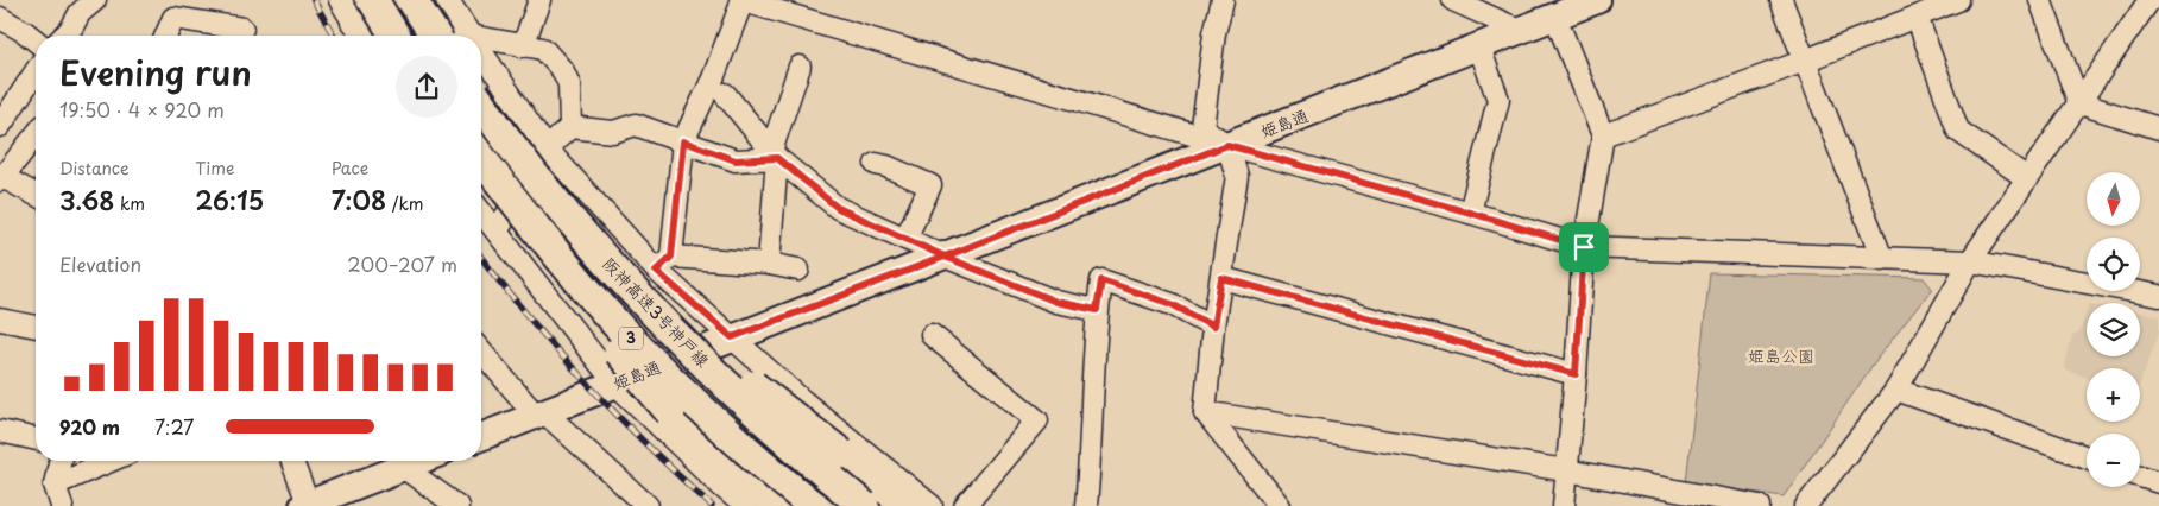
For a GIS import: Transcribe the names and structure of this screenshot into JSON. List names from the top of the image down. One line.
{"streets":{"highway":["阪神高速3号神戸線","3"],"main road":["姫島通"]},"crossings":[["阪神高速3号神戸線","3"]],"parks":["姫島公園"],"north":"bottom","page":{"heading":["Evening run","19:50 · 4 × 920 m"],"stats":[["Distance","3.68 km"],["Time","26:15"],["Pace","7:08 /km"]],"map_buttons":["+","−"],"chart":["Elevation","200–207 m"],"list":[{"name":"920 m","note":"7:27"}]}}
